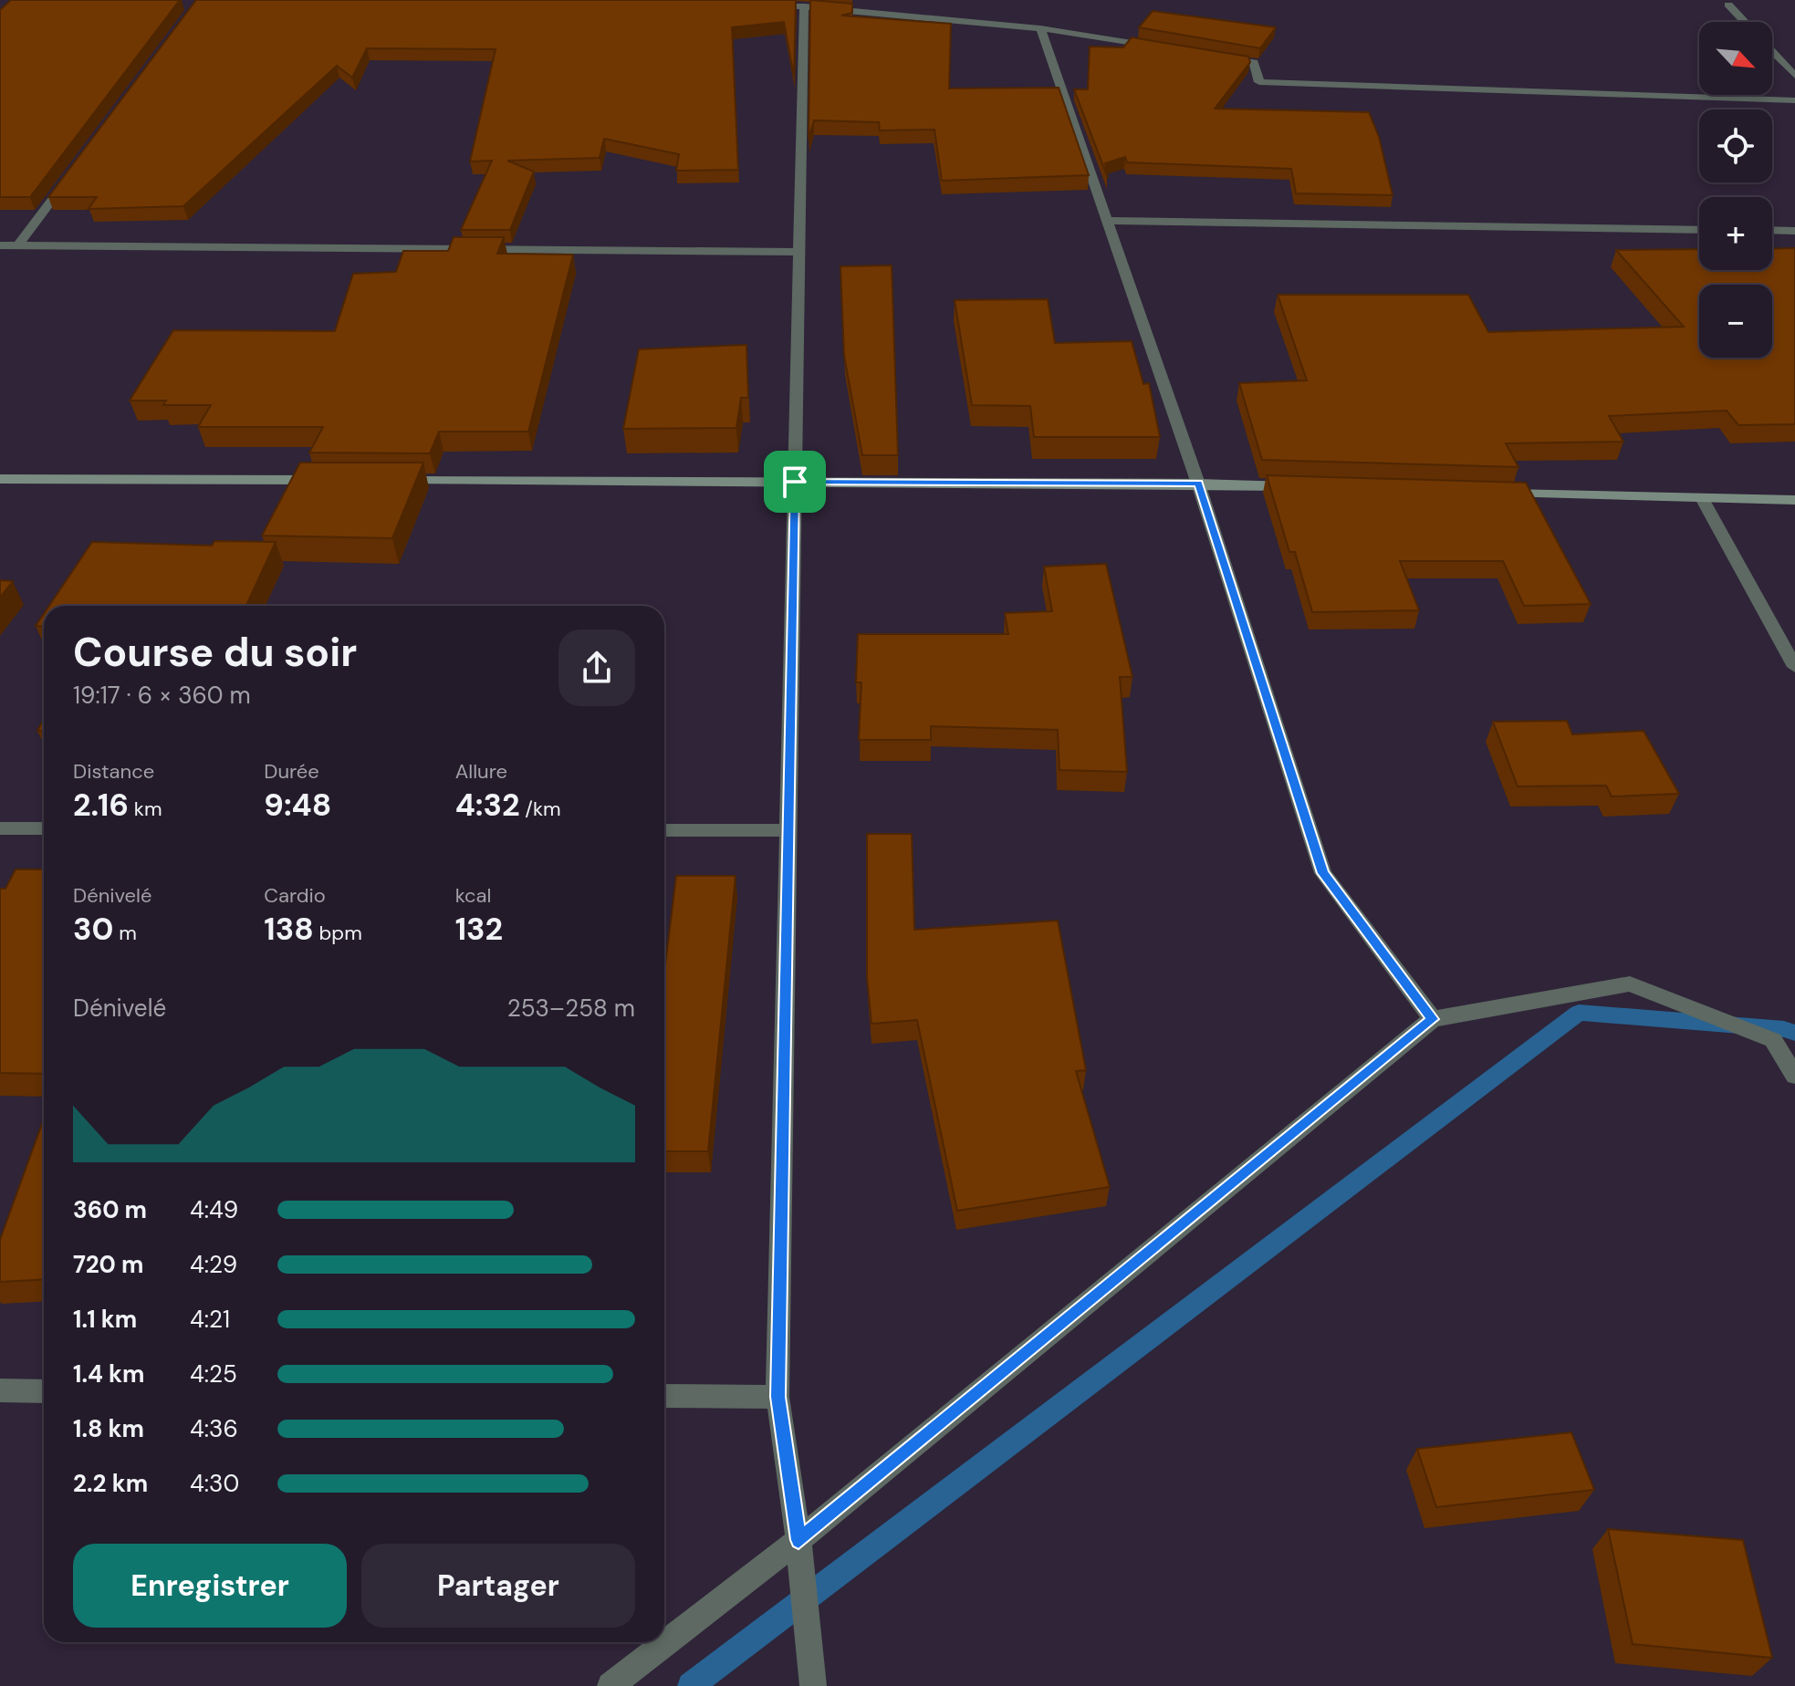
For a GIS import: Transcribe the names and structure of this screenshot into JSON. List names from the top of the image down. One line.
{"north":"bottom right","page":{"map_buttons":["+","−"],"heading":["Course du soir","19:17 · 6 × 360 m"],"stats":[["Distance","2.16 km"],["Durée","9:48"],["Allure","4:32 /km"],["Dénivelé","30 m"],["Cardio","138 bpm"],["kcal","132"]],"chart":["Dénivelé","253–258 m"],"list":[{"name":"360 m","note":"4:49"},{"name":"720 m","note":"4:29"},{"name":"1.1 km","note":"4:21"},{"name":"1.4 km","note":"4:25"},{"name":"1.8 km","note":"4:36"},{"name":"2.2 km","note":"4:30"}],"buttons":["Enregistrer","Partager"]}}
